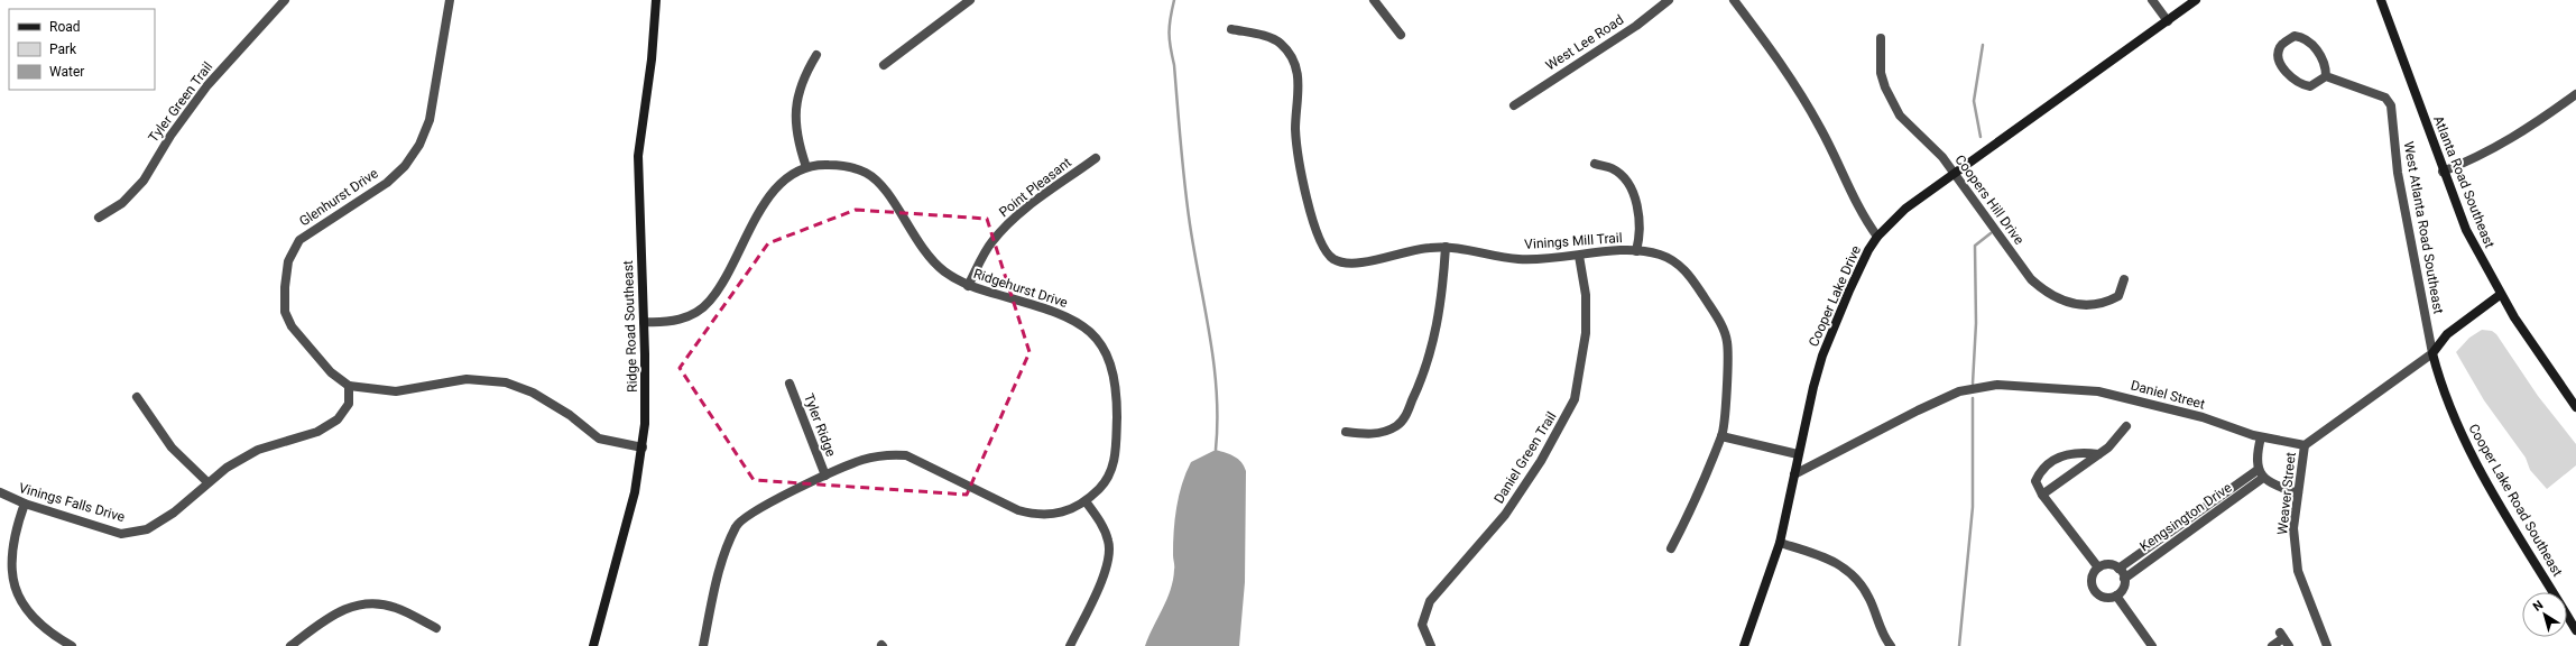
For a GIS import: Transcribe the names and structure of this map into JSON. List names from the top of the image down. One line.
{"streets":{"street":["West Lee Road","Tyler Green Trail","Atlanta Road Southeast","Point Pleasant","Glenhurst Drive","Coopers Hill Drive","West Atlanta Road Southeast","Vinings Mill Trail","Ridgehurst Drive","Cooper Lake Drive","Ridge Road Southeast","Daniel Street","Tyler Ridge","Daniel Green Trail","Weaver Street","Cooper Lake Road Southeast","Vinings Falls Drive","Kengsington Drive"]},"crossings":[["Point Pleasant","Ridgehurst Drive"],["Glenhurst Drive","Vinings Falls Drive"],["Coopers Hill Drive","Cooper Lake Drive"],["West Atlanta Road Southeast","Cooper Lake Road Southeast"],["Vinings Mill Trail","Daniel Green Trail"],["Ridgehurst Drive","Ridge Road Southeast"],["Ridgehurst Drive","Tyler Ridge"],["Cooper Lake Drive","Daniel Street"],["Daniel Street","Weaver Street"]],"legend":["Road","Park","Water"],"north":"top left"}
